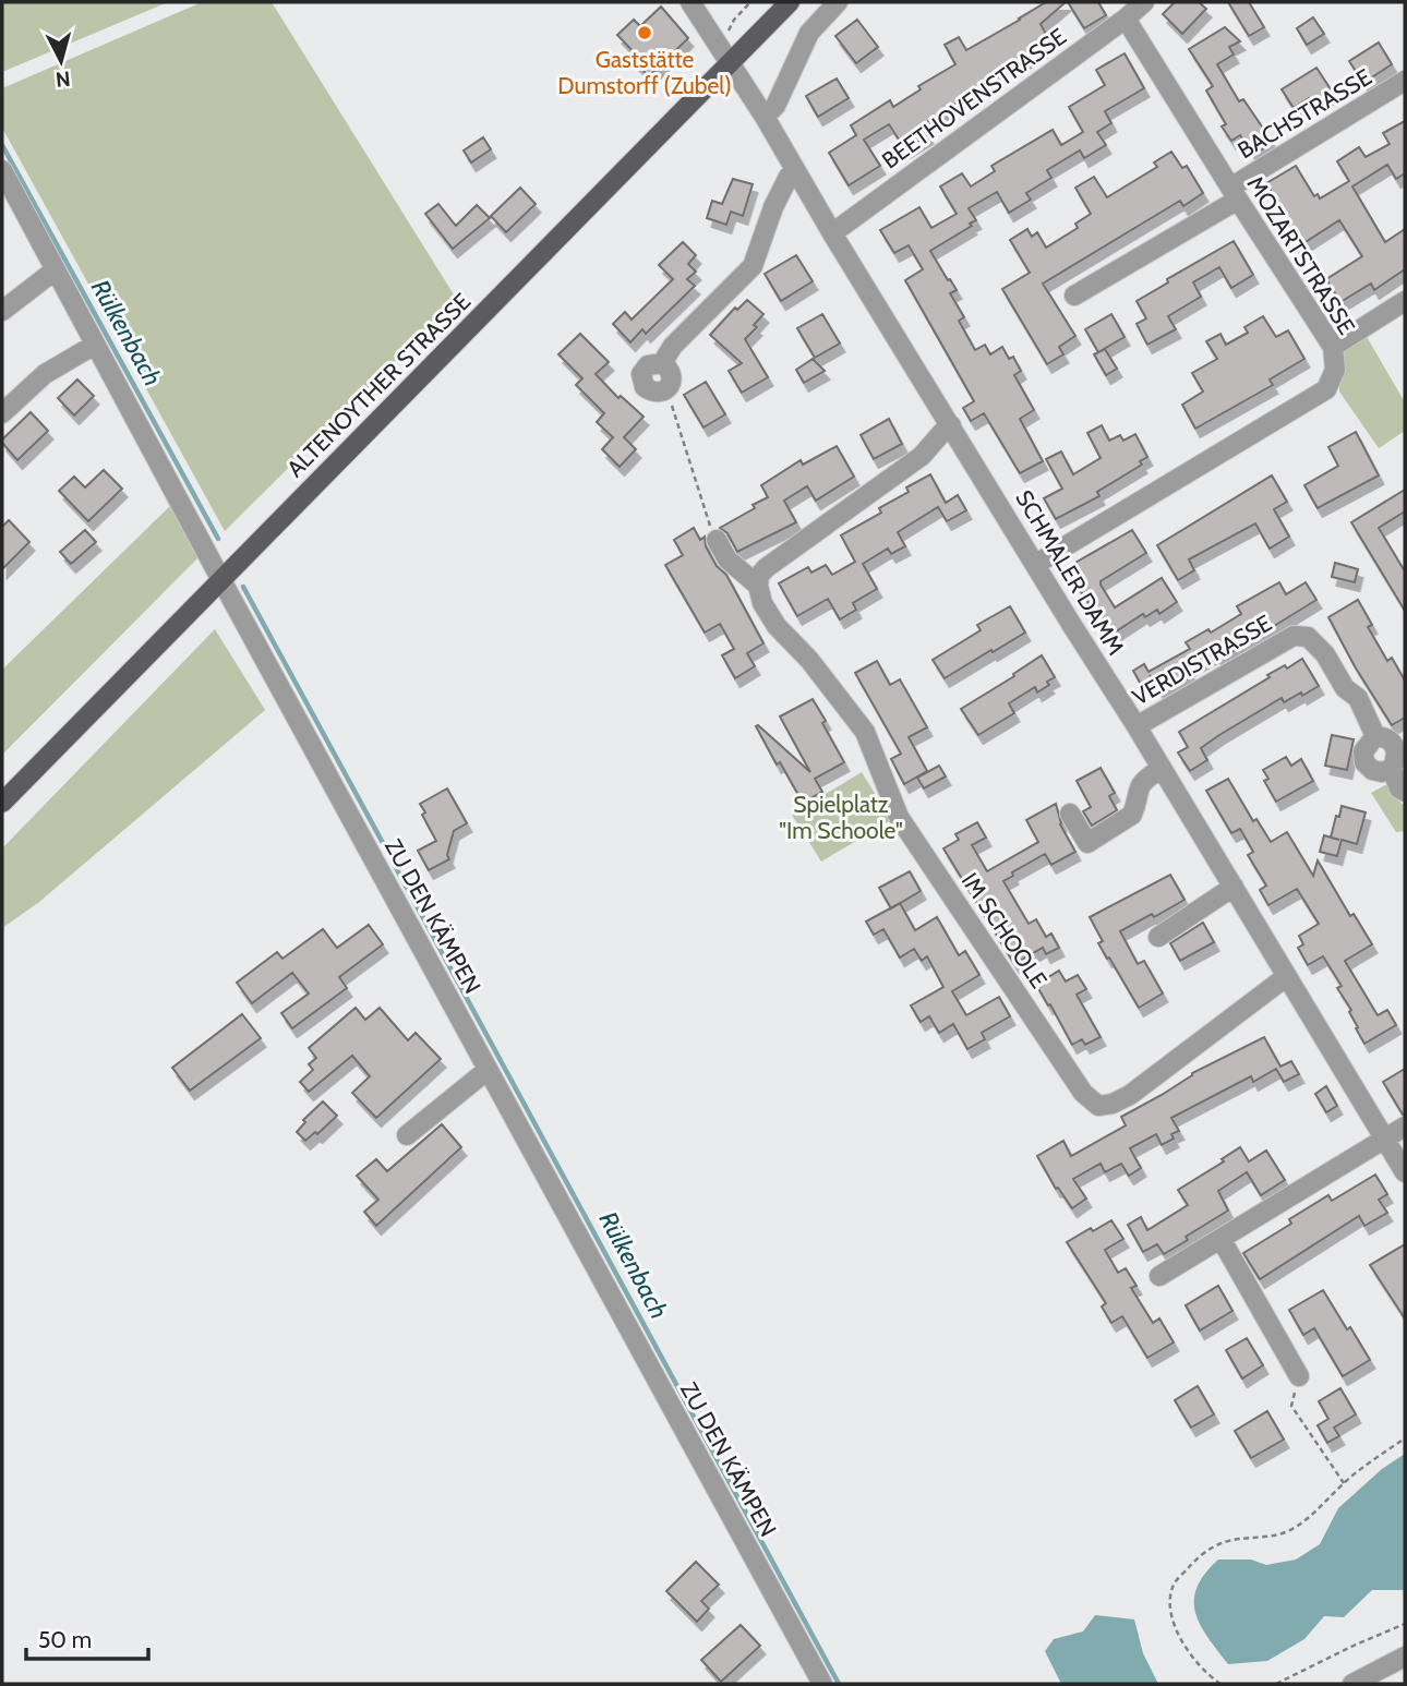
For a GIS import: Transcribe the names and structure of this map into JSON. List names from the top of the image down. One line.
{"streets":{"main road":["ALTENOYTHER STRASSE"],"street":["BEETHOVENSTRASSE","BACHSTRASSE","MOZARTSTRASSE","SCHMALER DAMM","VERDISTRASSE","ZU DEN KÄMPEN","IM SCHOOLE"]},"crossings":[["BEETHOVENSTRASSE","MOZARTSTRASSE"],["BEETHOVENSTRASSE","SCHMALER DAMM"],["BACHSTRASSE","MOZARTSTRASSE"],["MOZARTSTRASSE","SCHMALER DAMM"],["ALTENOYTHER STRASSE","SCHMALER DAMM"],["ALTENOYTHER STRASSE","ZU DEN KÄMPEN"],["SCHMALER DAMM","VERDISTRASSE"],["SCHMALER DAMM","IM SCHOOLE"]],"water":["Rülkenbach"],"parks":["Spielplatz \"Im Schoole\""],"places":["Gaststätte Dumstorff (Zubel)"],"scale_bar":"50 m","north":"bottom"}
